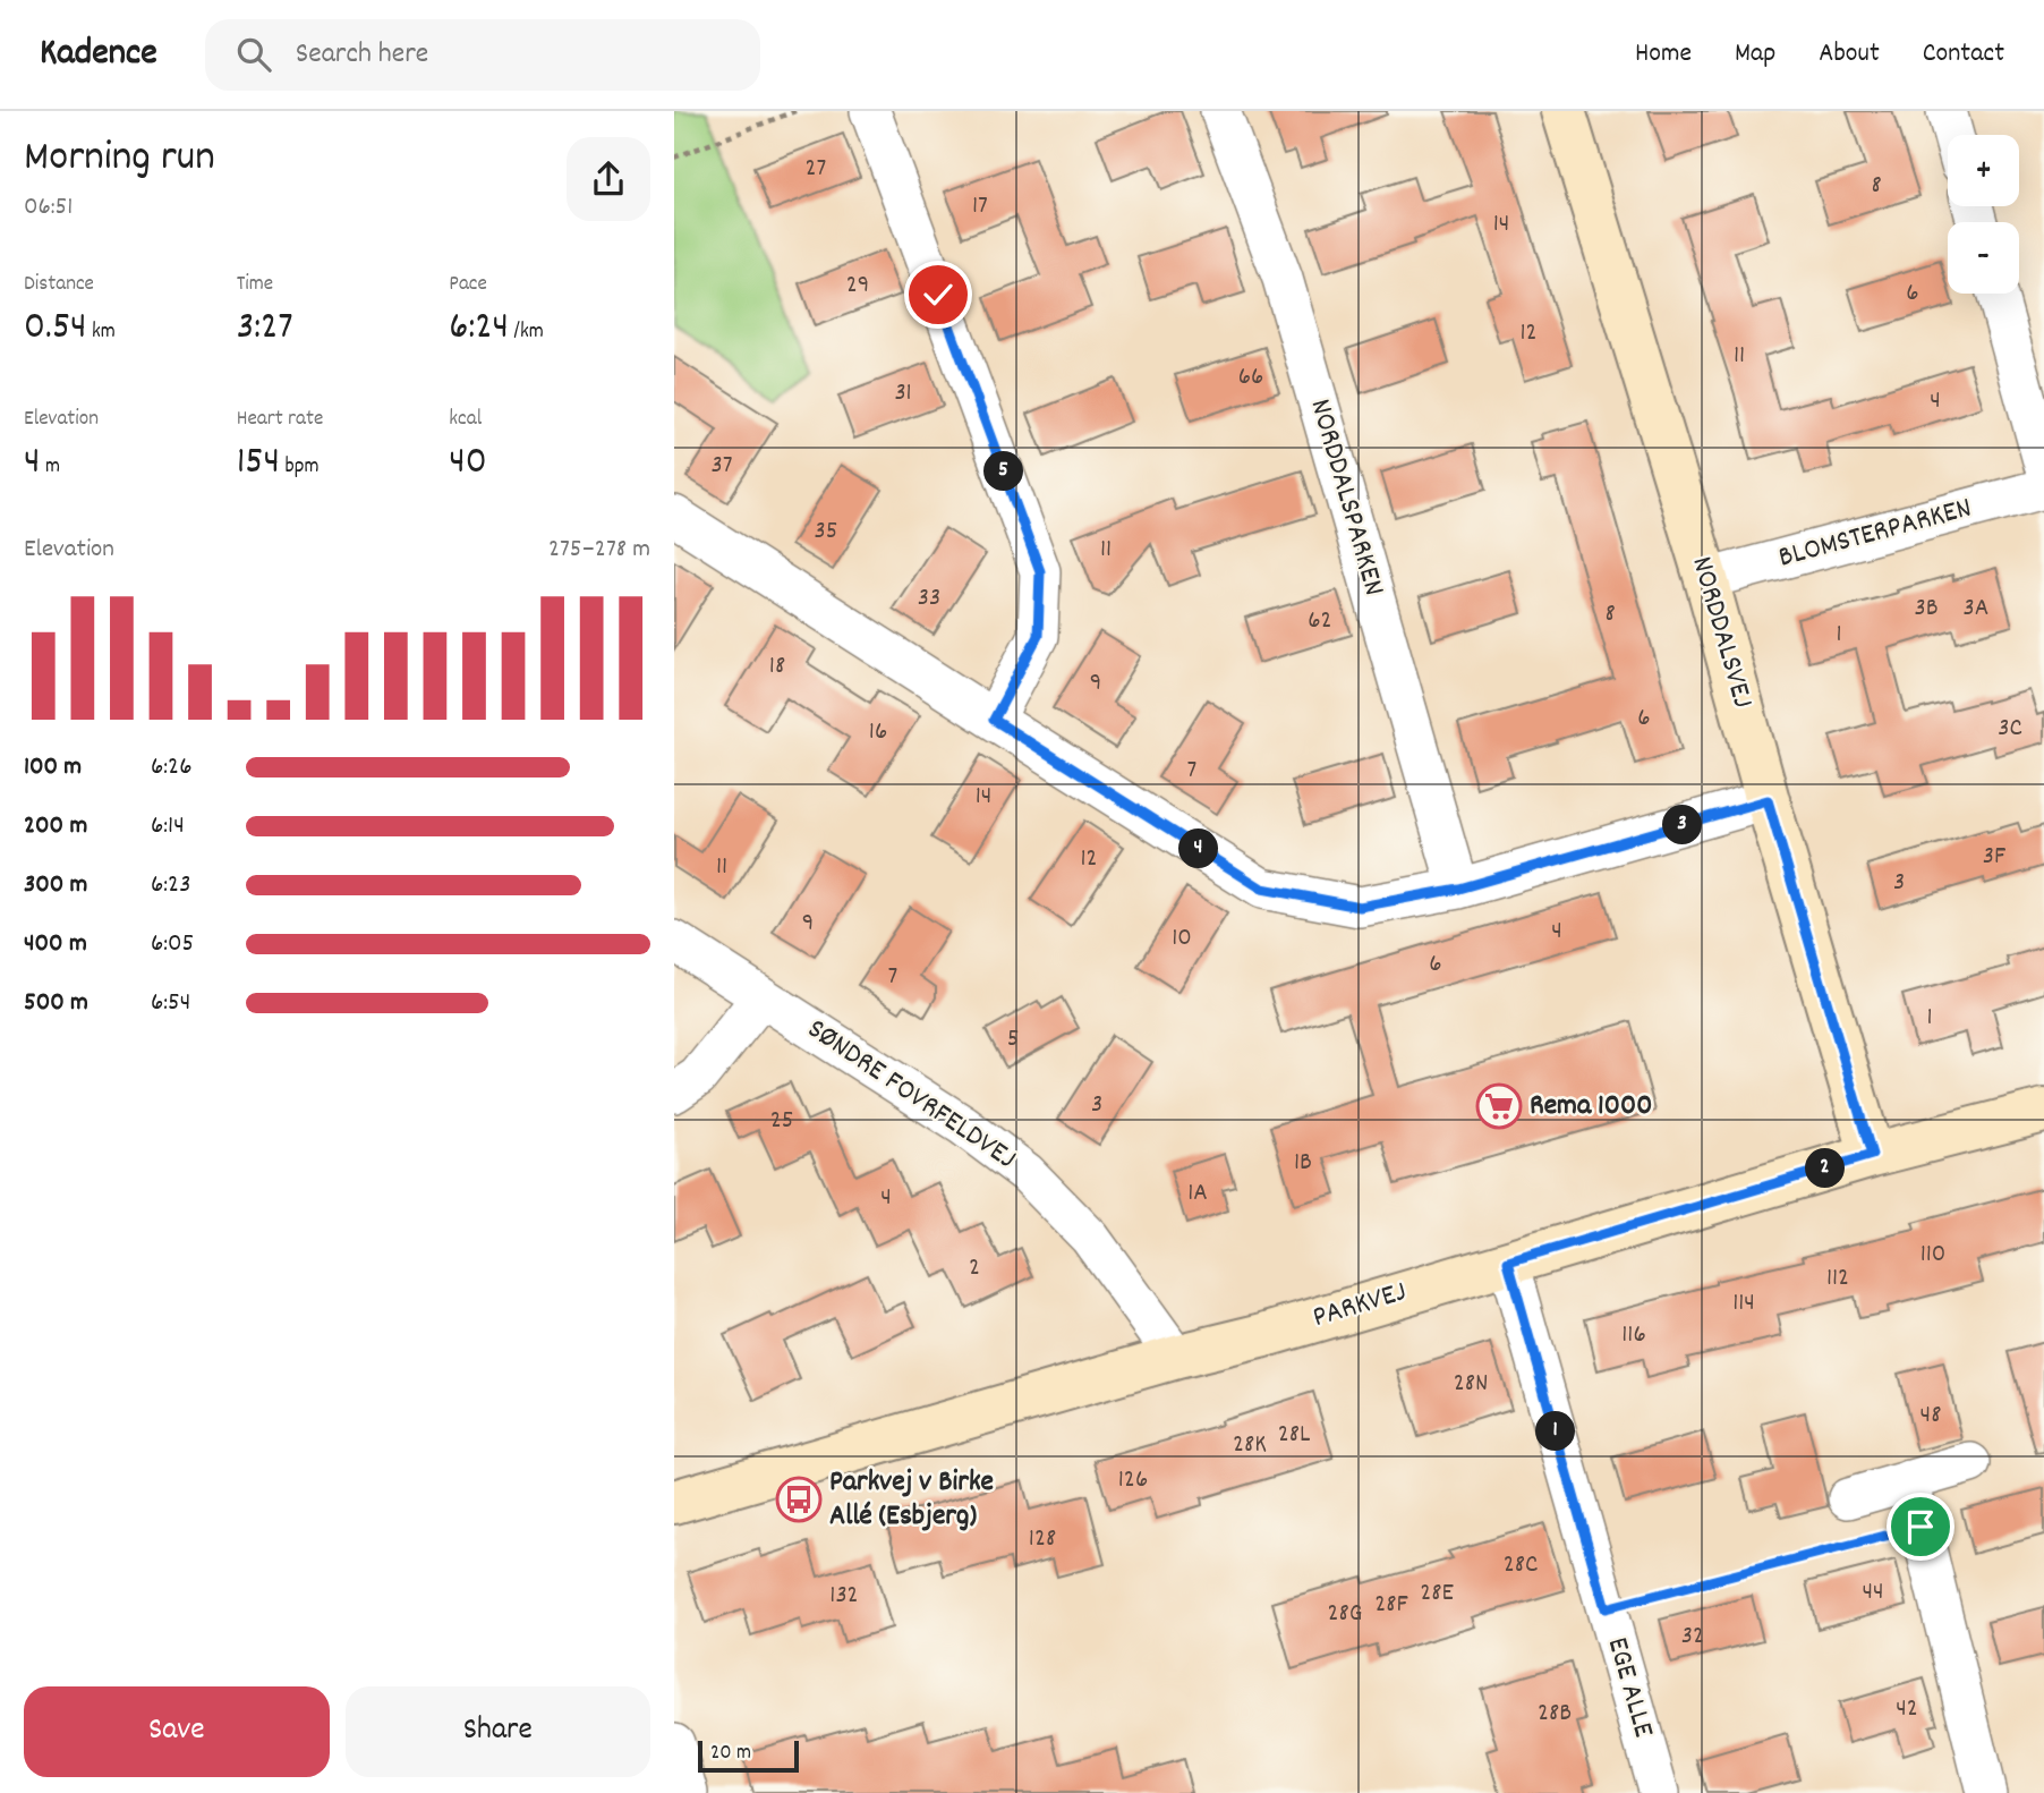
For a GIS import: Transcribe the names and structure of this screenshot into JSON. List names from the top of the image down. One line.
{"streets":{"street":["NORDDALSPARKEN","BLOMSTERPARKEN","NORDDALSVEJ","SØNDRE FOVRFELDVEJ","PARKVEJ","EGE ALLE"]},"crossings":[["BLOMSTERPARKEN","NORDDALSVEJ"],["NORDDALSVEJ","PARKVEJ"],["SØNDRE FOVRFELDVEJ","PARKVEJ"],["PARKVEJ","EGE ALLE"]],"places":{"supermarket":["Rema 1000"],"bus stop":["Parkvej v Birke Allé (Esbjerg)"]},"house_numbers":["27","8","17","14","29","6","12","11","66","31","4","37","35","11","33","3B","3A","8","62","1","18","9","6","3C","16","7","14","3F","12","11","3","9","4","10","6","7","1","5","3","25","1B","1A","4","110","2","112","114","116","28N","48","28L","28K","126","128","28C","44","28E","132","28F","28G","32","42","28B"],"scale_bar":"20 m","page":{"header":"Kadence","search":"Search here","nav":["Home","Map","About","Contact"],"heading":["Morning run","06:51"],"map_buttons":["+","−"],"stats":[["Distance","0.54 km"],["Time","3:27"],["Pace","6:24 /km"],["Elevation","4 m"],["Heart rate","154 bpm"],["kcal","40"]],"pins":["5","3","4","2","1"],"chart":["Elevation","275–278 m"],"list":[{"name":"100 m","note":"6:26"},{"name":"200 m","note":"6:14"},{"name":"300 m","note":"6:23"},{"name":"400 m","note":"6:05"},{"name":"500 m","note":"6:54"}],"buttons":["Save","Share"],"scale":"20 m"}}
